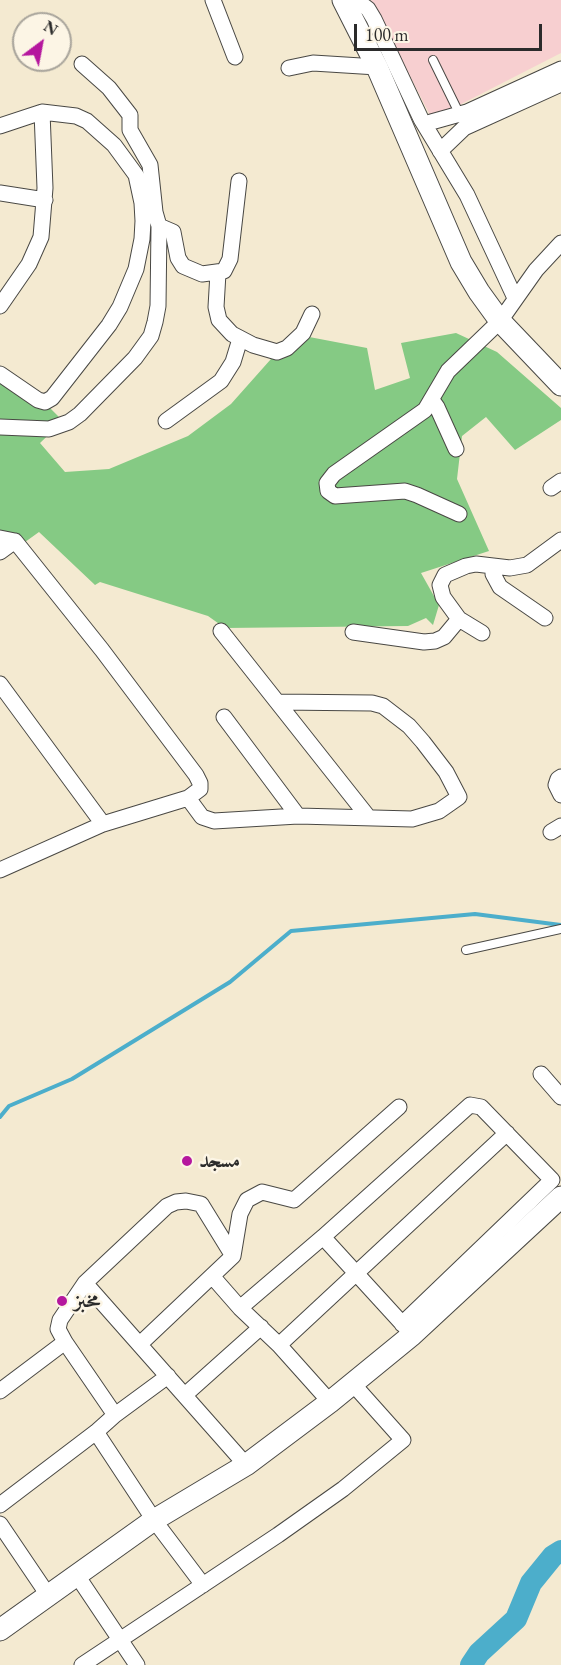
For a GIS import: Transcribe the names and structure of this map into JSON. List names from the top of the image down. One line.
{"places":["مسجد","مخبز"],"scale_bar":"100 m","north":"top right"}
